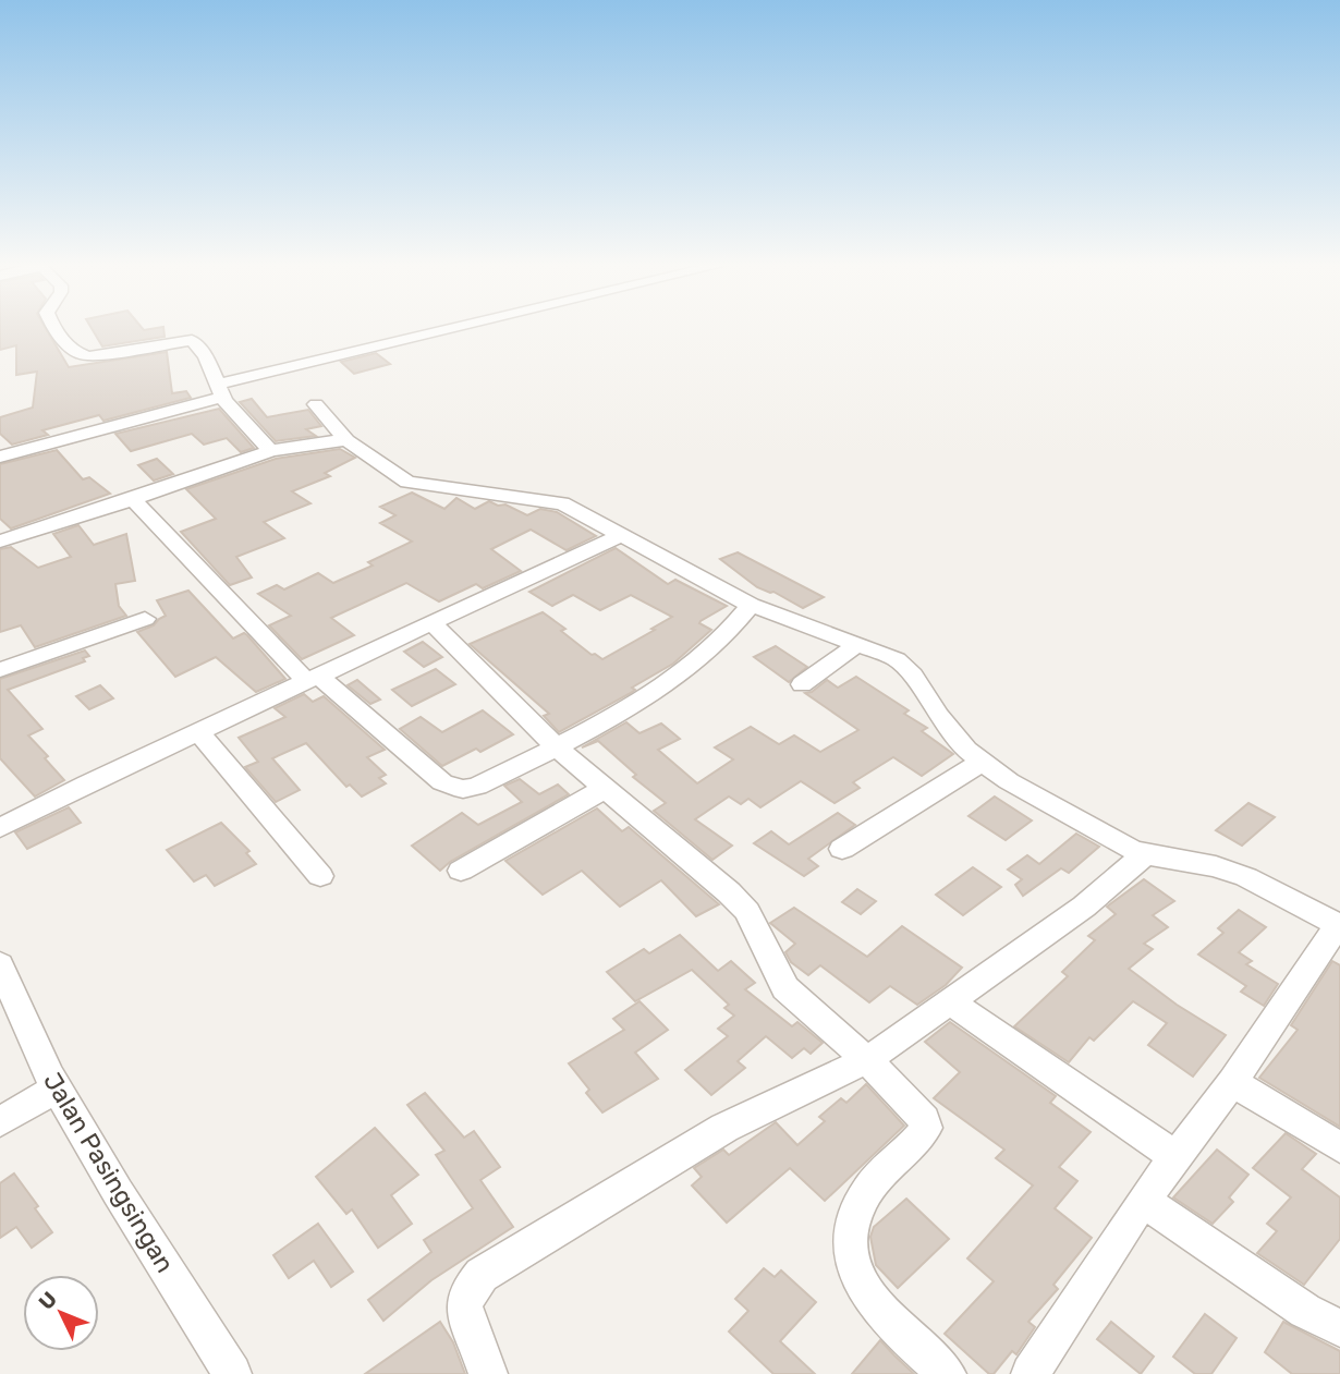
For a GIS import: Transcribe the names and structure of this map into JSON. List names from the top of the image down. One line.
{"streets":{"street":["Jalan Pasingsingan"]},"north":"top left"}
